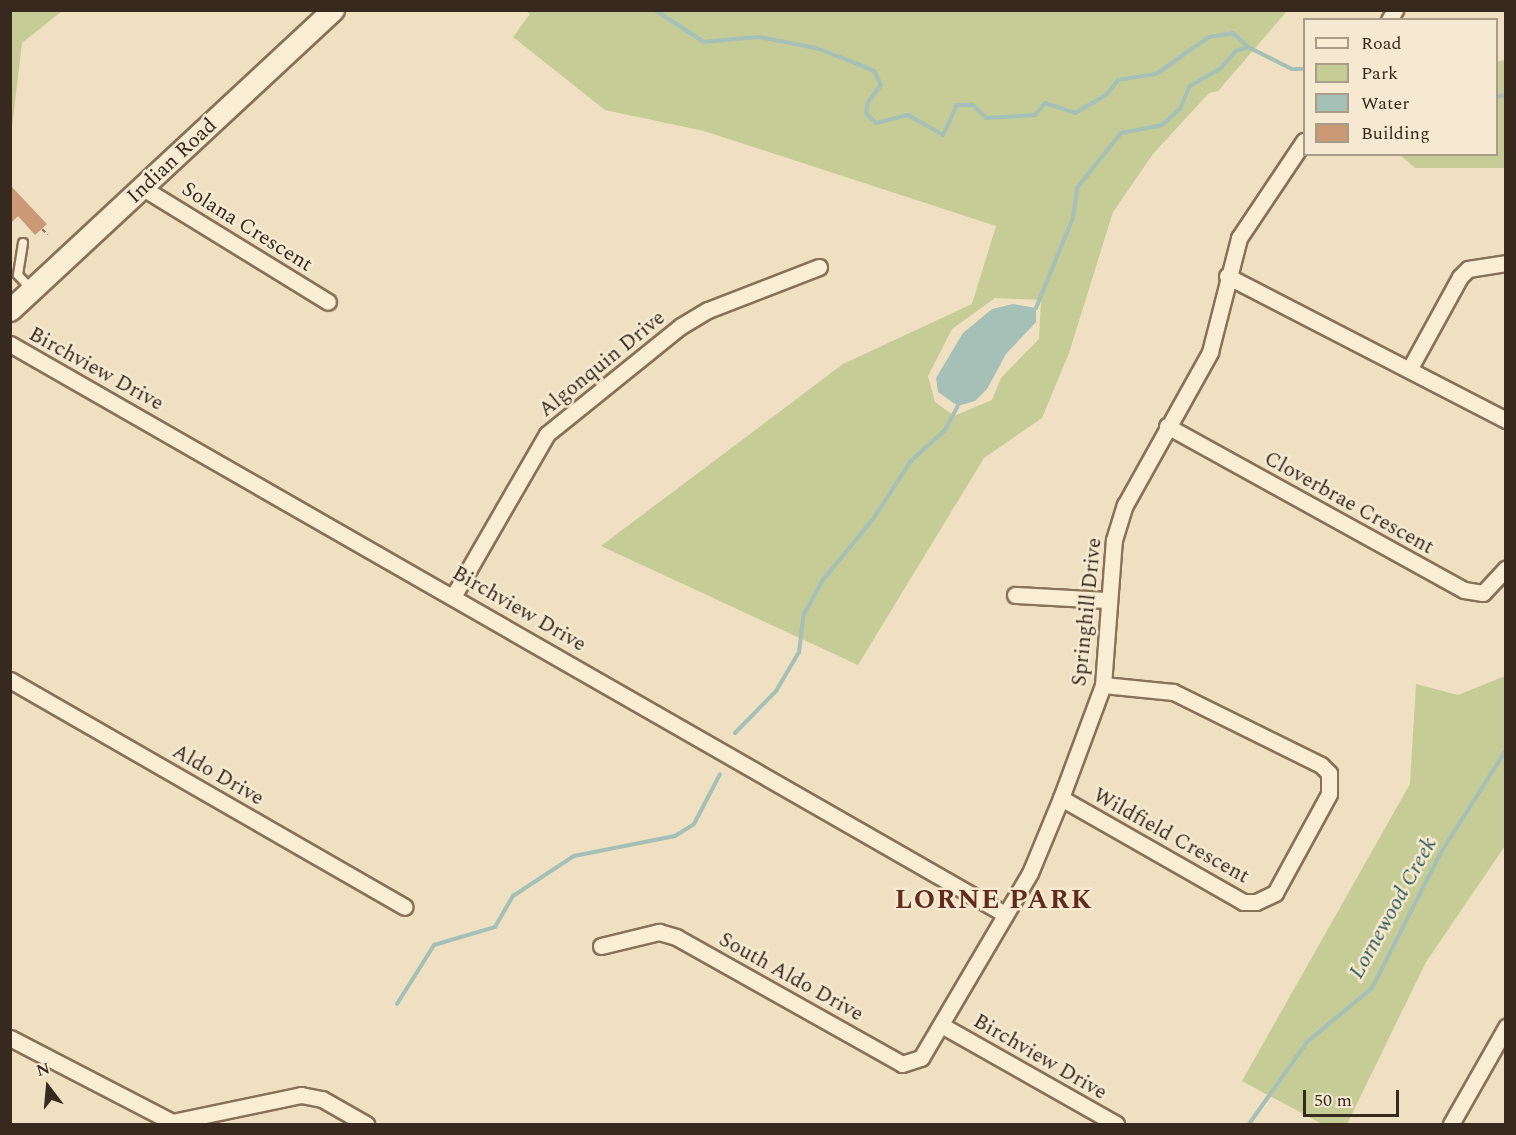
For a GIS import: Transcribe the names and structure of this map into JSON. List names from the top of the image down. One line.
{"streets":{"street":["Indian Road","Solana Crescent","Algonquin Drive","Birchview Drive","Cloverbrae Crescent","Springhill Drive","Aldo Drive","Wildfield Crescent","South Aldo Drive"]},"crossings":[["Indian Road","Solana Crescent"],["Algonquin Drive","Birchview Drive"],["Birchview Drive","Springhill Drive"],["Birchview Drive","South Aldo Drive"],["Cloverbrae Crescent","Springhill Drive"],["Springhill Drive","Wildfield Crescent"],["Springhill Drive","South Aldo Drive"]],"districts":["LORNE PARK"],"water":["Lornewood Creek"],"legend":["Road","Park","Water","Building"],"scale_bar":"50 m","north":"top"}
